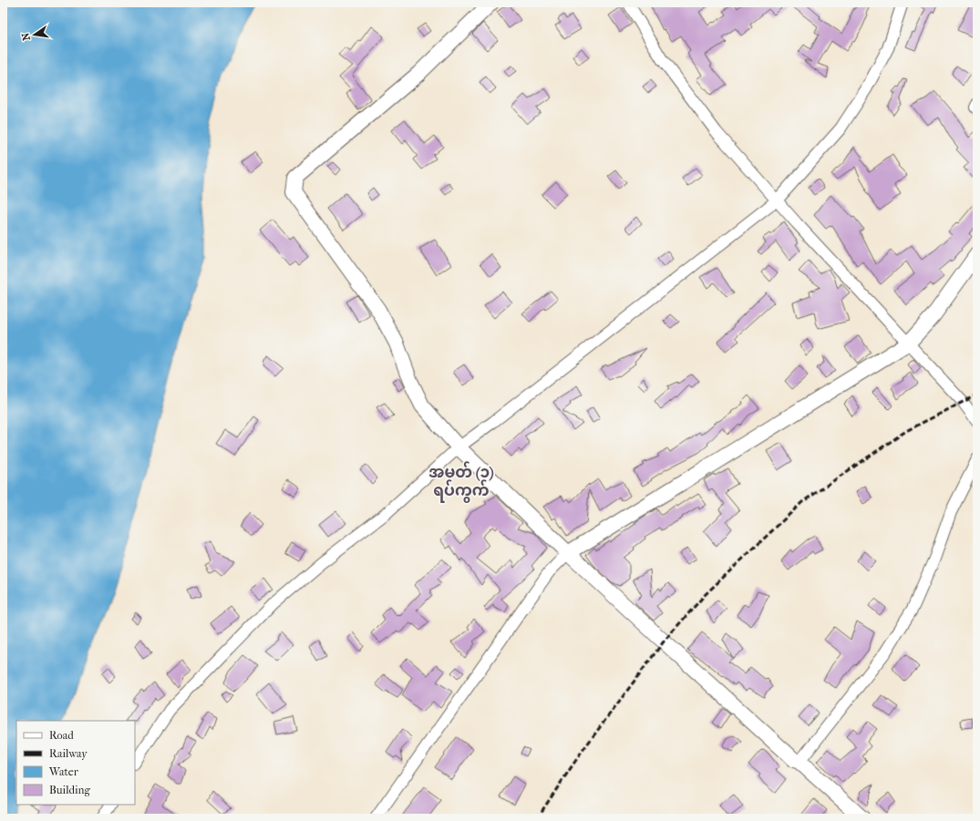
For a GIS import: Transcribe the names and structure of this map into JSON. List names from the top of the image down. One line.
{"districts":["အမှတ် (၁) ရပ်ကွက်"],"legend":["Road","Railway","Water","Building"],"north":"left"}
